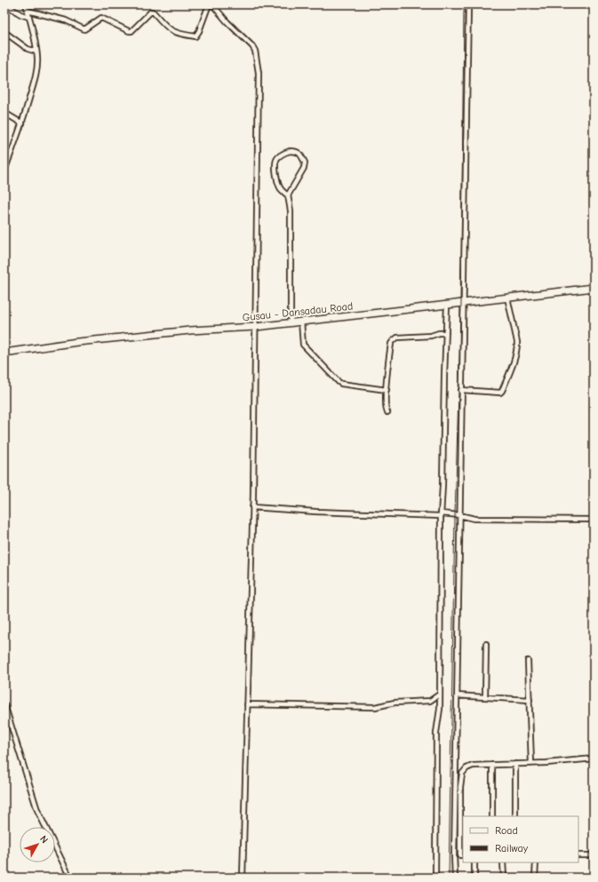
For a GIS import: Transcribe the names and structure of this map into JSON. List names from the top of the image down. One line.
{"streets":{"main road":["Gusau - Dansadau Road"]},"legend":["Road","Railway"],"north":"top right"}
